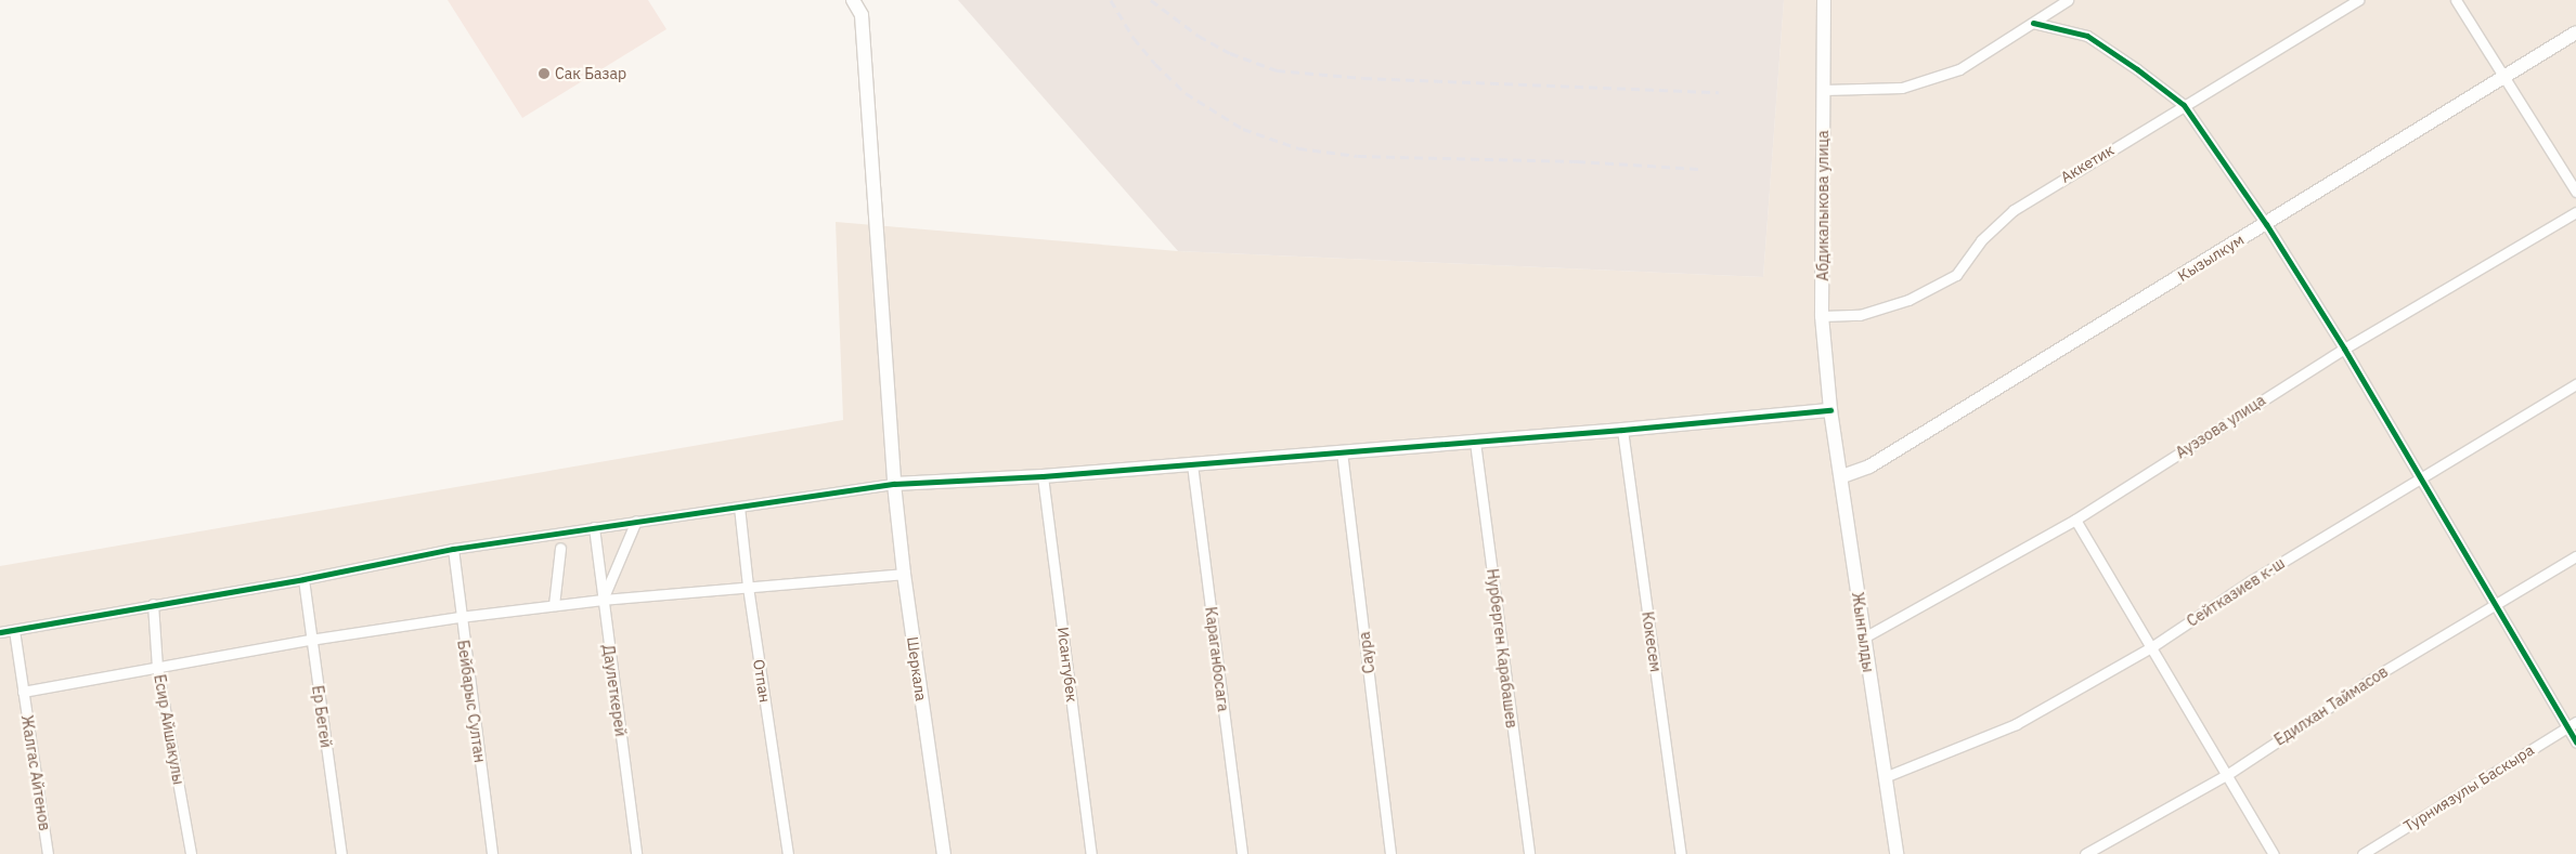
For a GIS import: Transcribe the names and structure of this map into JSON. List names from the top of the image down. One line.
{"streets":{"street":["Аккетик","Абдикалыкова улица","Кызылкум","Ауэзова улица","Сейтказиев к-ш","Жынгылды","Кокесем","Нурберген Карабашев","Саура","Караганбосага","Исантубек","Шеркала","Отпан","Даулеткерей","Бейбарыс Султан","Едилхан Таймасов","Ер Бегей","Есир Айшакулы","Жалгас Айтенов","Турниязулы Баскыра"]},"crossings":[["Аккетик","Абдикалыкова улица"],["Абдикалыкова улица","Жынгылды"],["Кызылкум","Жынгылды"],["Ауэзова улица","Жынгылды"],["Сейтказиев к-ш","Жынгылды"]],"places":["Сак Базар"]}
